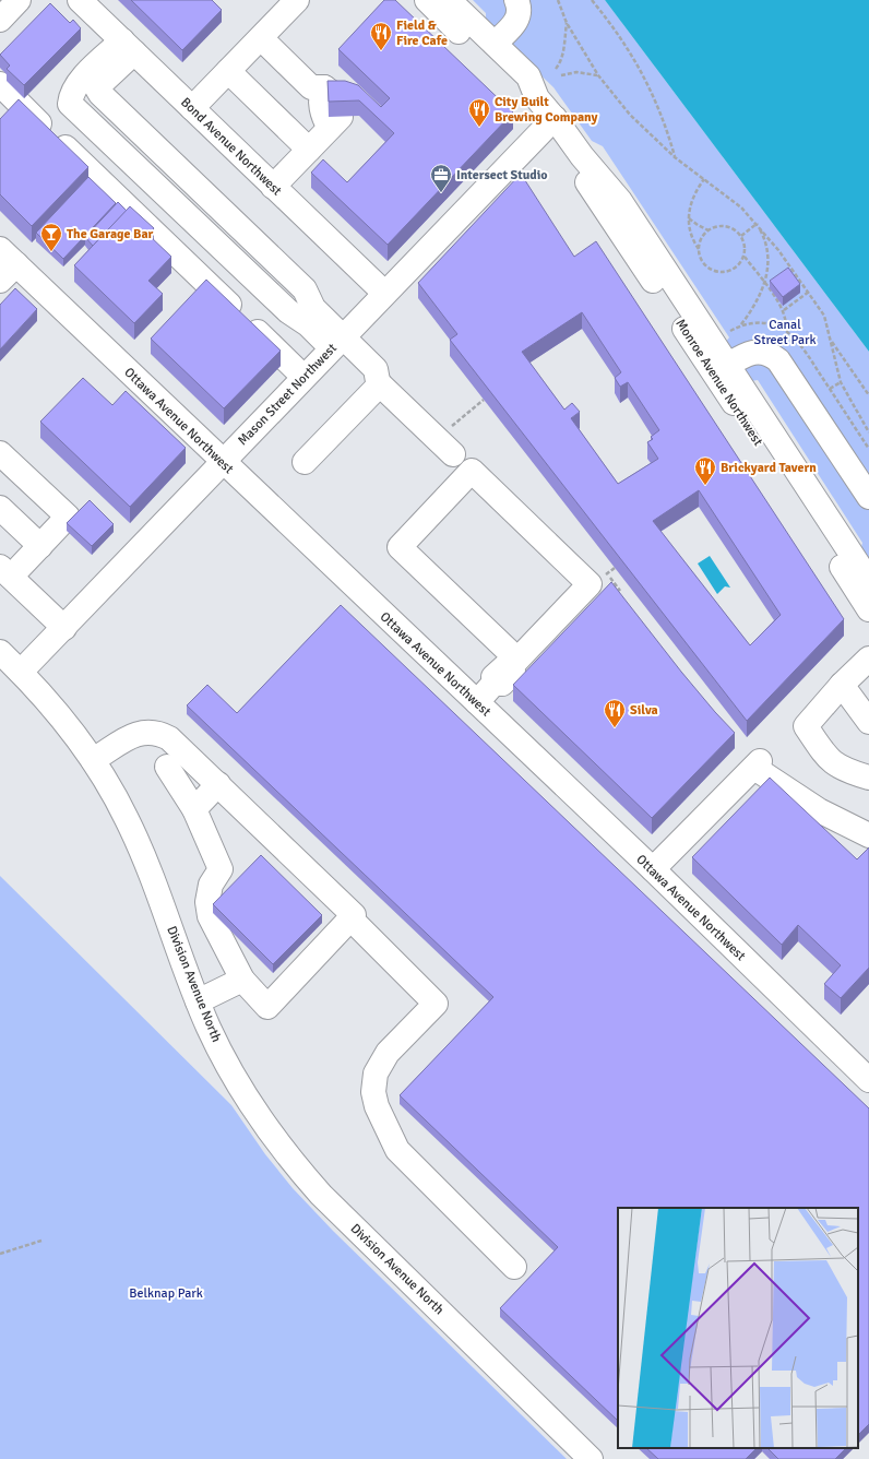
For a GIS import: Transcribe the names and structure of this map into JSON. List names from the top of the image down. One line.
{"streets":{"street":["Bond Avenue Northwest","Monroe Avenue Northwest","Mason Street Northwest","Ottawa Avenue Northwest","Division Avenue North"]},"crossings":[["Bond Avenue Northwest","Mason Street Northwest"],["Monroe Avenue Northwest","Mason Street Northwest"],["Mason Street Northwest","Ottawa Avenue Northwest"],["Mason Street Northwest","Division Avenue North"]],"parks":["Canal Street Park","Belknap Park"],"places":{"restaurant":["Field & Fire Cafe","City Built Brewing Company","Brickyard Tavern","Silva"],"office":["Intersect Studio"],"bar":["The Garage Bar"]}}
